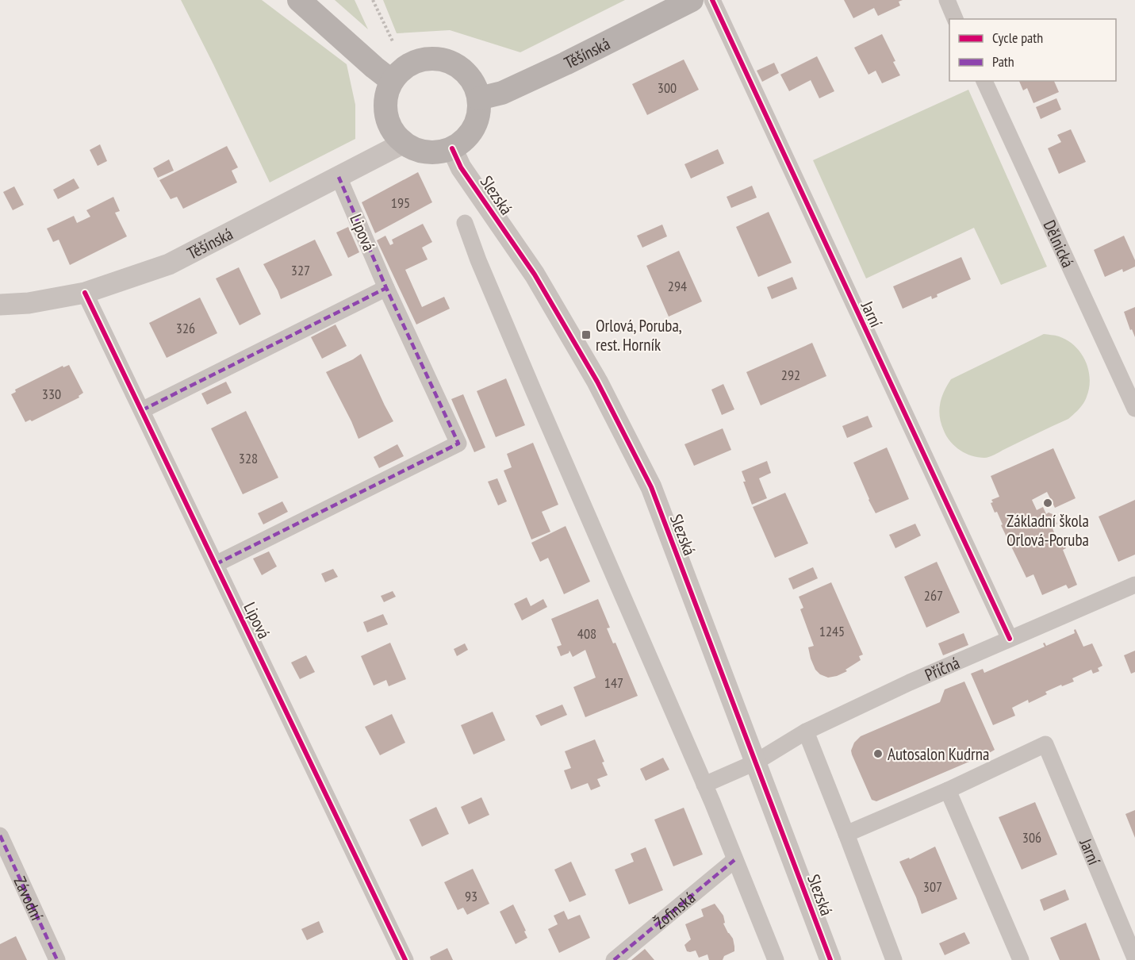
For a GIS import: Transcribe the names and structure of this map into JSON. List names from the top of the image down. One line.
{"streets":{"main road":["Těšínská"],"street":["Slezská","Lipová","Dělnická","Jarní","Příčná","Závodní","Žofinská"]},"crossings":[["Těšínská","Slezská"],["Těšínská","Lipová"],["Slezská","Příčná"],["Jarní","Příčná"]],"places":{"transit":["Orlová, Poruba, rest. Horník"],"other":["Základní škola Orlová-Poruba","Autosalon Kudrna"]},"house_numbers":["300","195","327","294","326","292","330","328","267","1245","408","147","306","307","93"],"legend":["Cycle path","Path"]}
